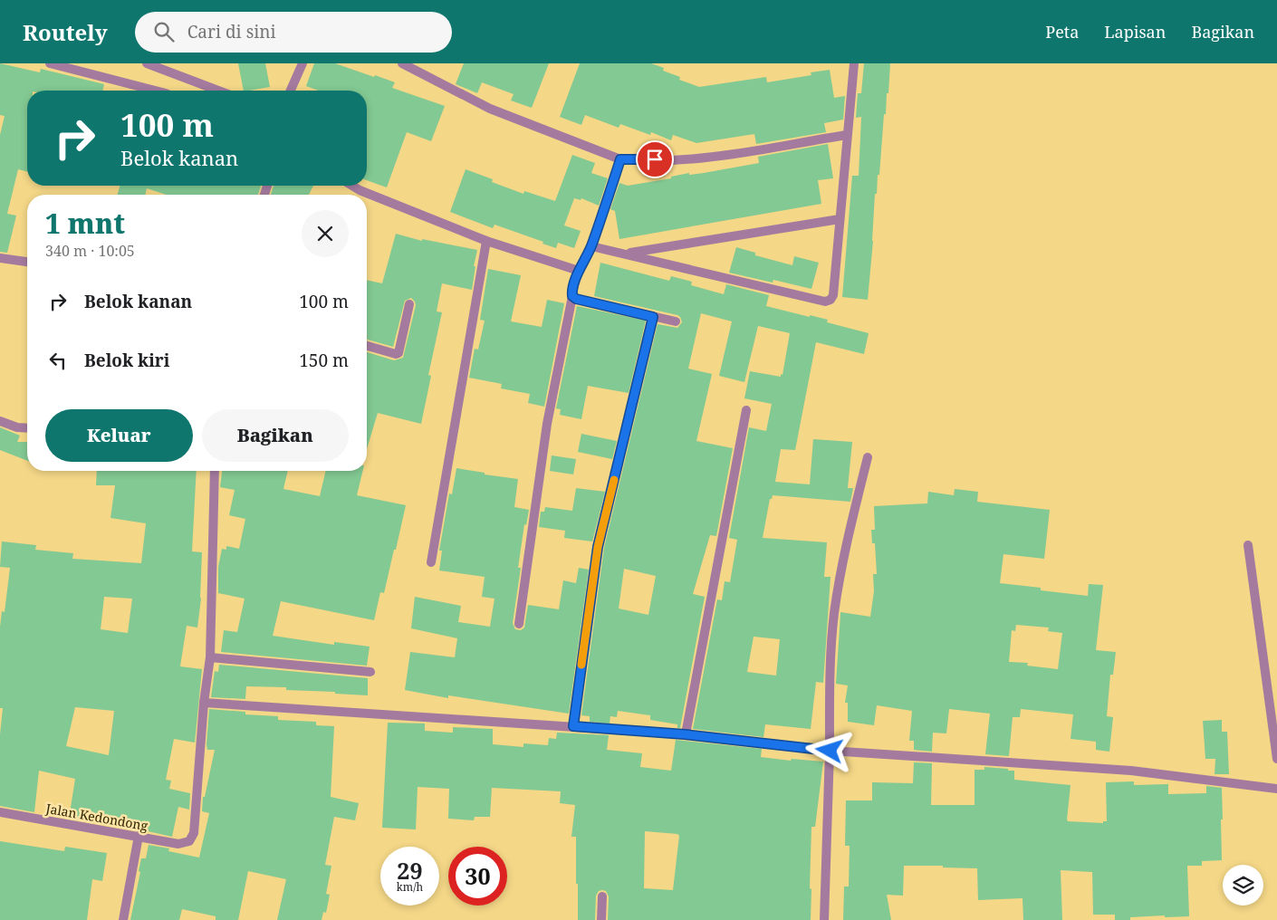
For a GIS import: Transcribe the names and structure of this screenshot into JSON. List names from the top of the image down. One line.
{"streets":{"street":["Jalan Kedondong"]},"page":{"header":"Routely","search":"Cari di sini","nav":["Peta","Lapisan","Bagikan"],"turn":["100 m","Belok kanan"],"heading":["1 mnt","340 m · 10:05"],"list":[{"name":"Belok kanan","value":"100 m"},{"name":"Belok kiri","value":"150 m"}],"buttons":["Keluar","Bagikan"],"speed":"29 km/h","limit":"30"}}
